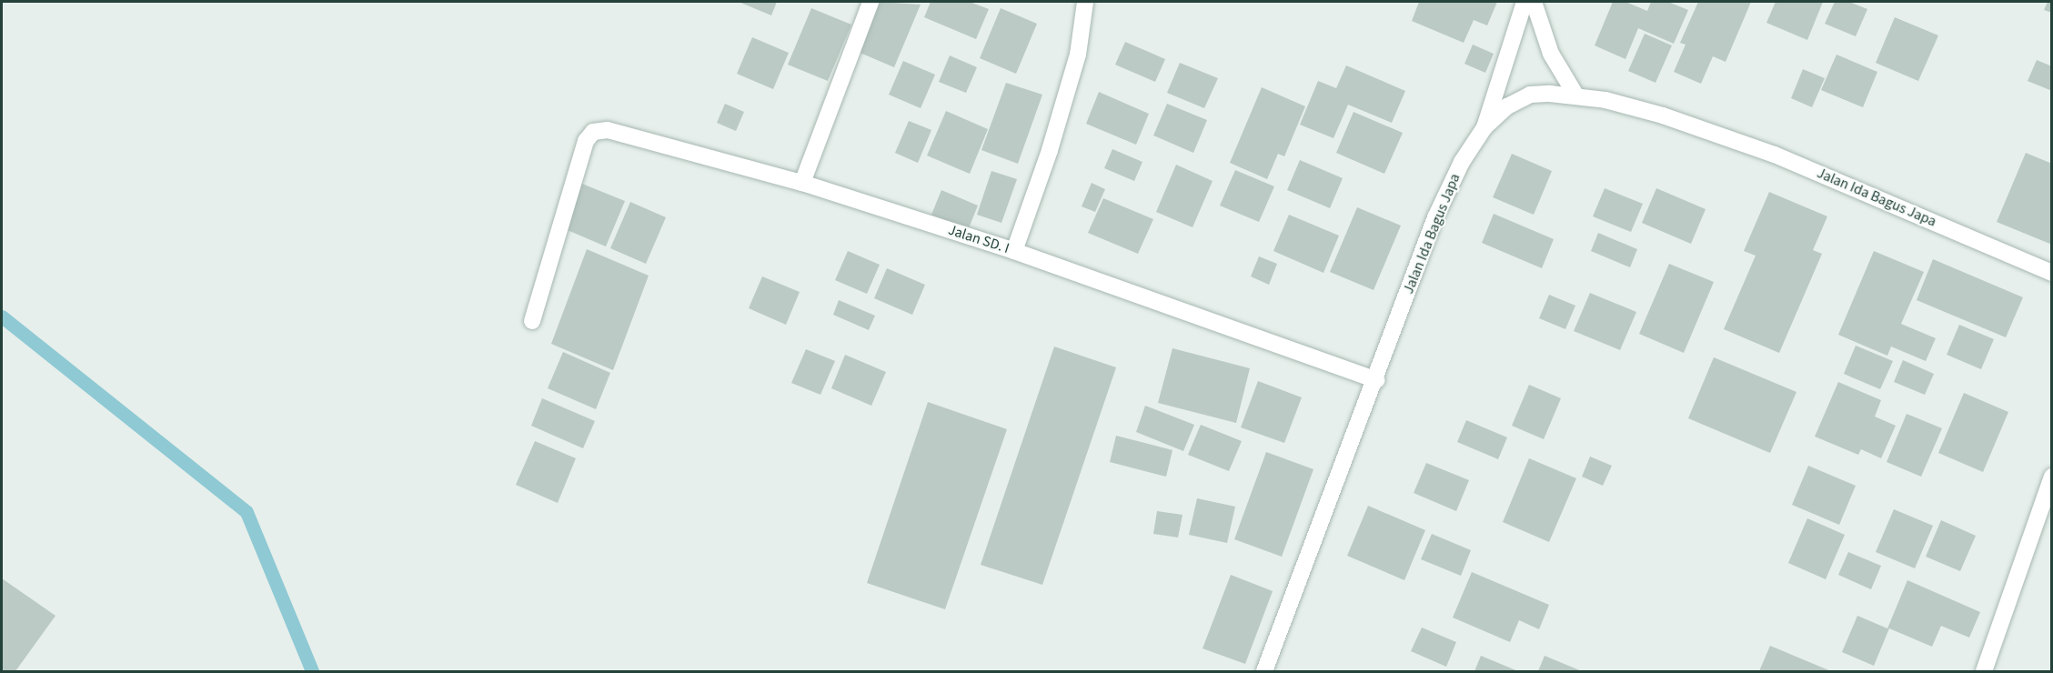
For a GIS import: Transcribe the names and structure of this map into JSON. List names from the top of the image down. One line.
{"streets":{"street":["Jalan Ida Bagus Japa","Jalan SD. I"]},"crossings":[["Jalan Ida Bagus Japa","Jalan SD. I"]]}
